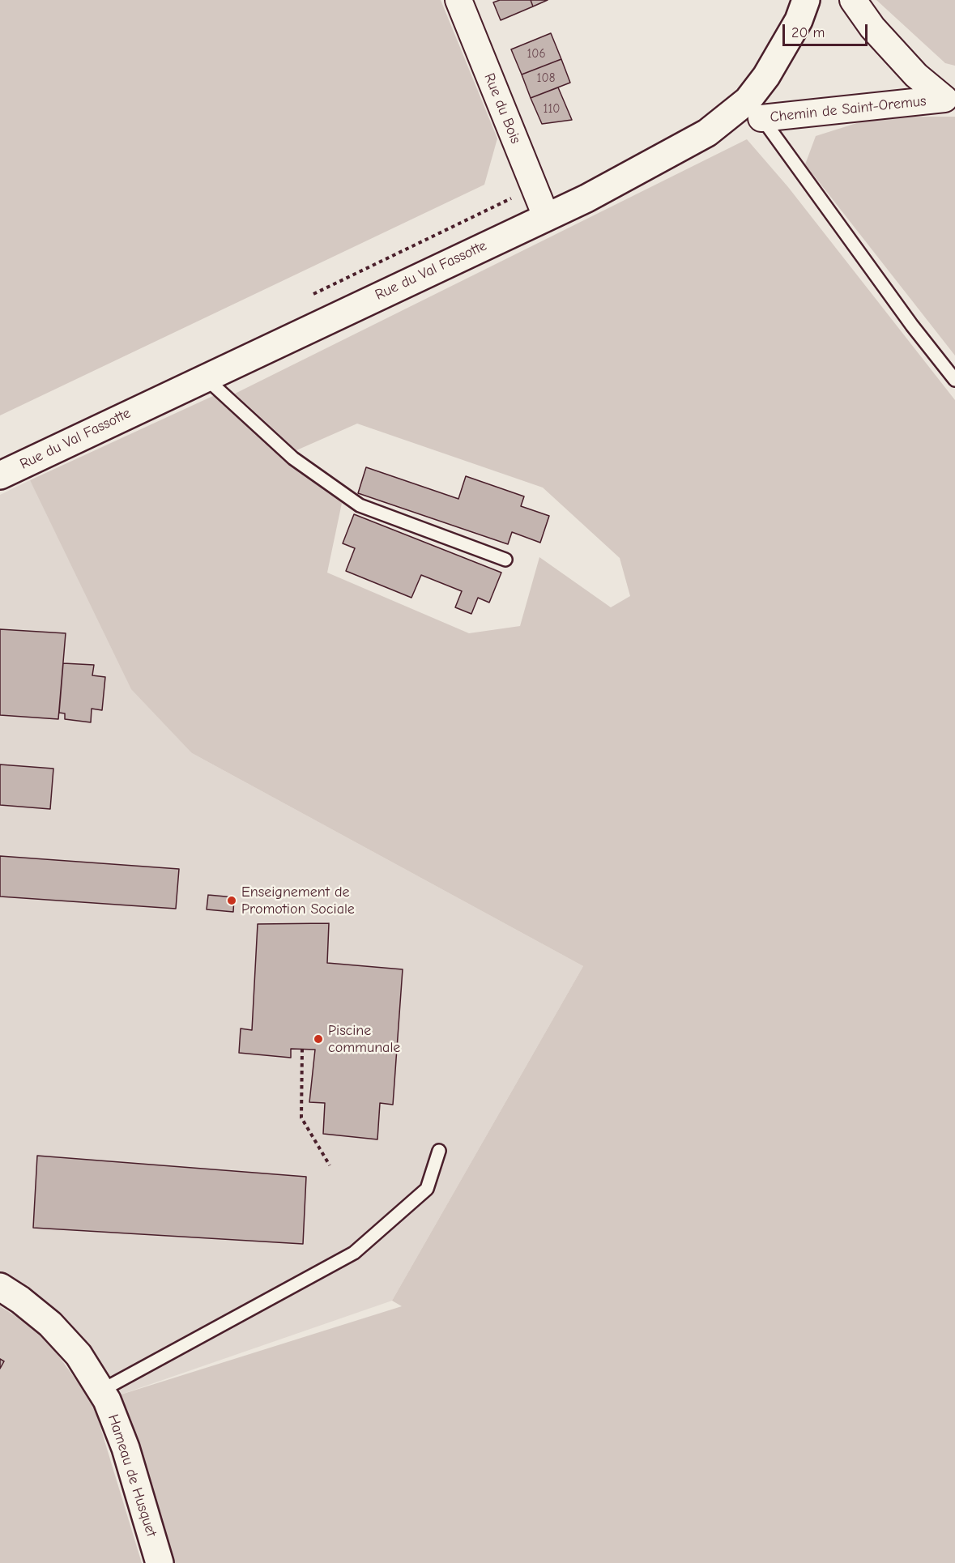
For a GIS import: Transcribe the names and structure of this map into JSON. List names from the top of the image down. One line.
{"streets":{"street":["Rue du Bois","Chemin de Saint-Oremus","Rue du Val Fassotte","Hameau de Husquet"]},"crossings":[["Rue du Bois","Rue du Val Fassotte"],["Chemin de Saint-Oremus","Rue du Val Fassotte"]],"places":["Enseignement de Promotion Sociale","Piscine communale"],"house_numbers":["106","108","110"],"scale_bar":"20 m"}
